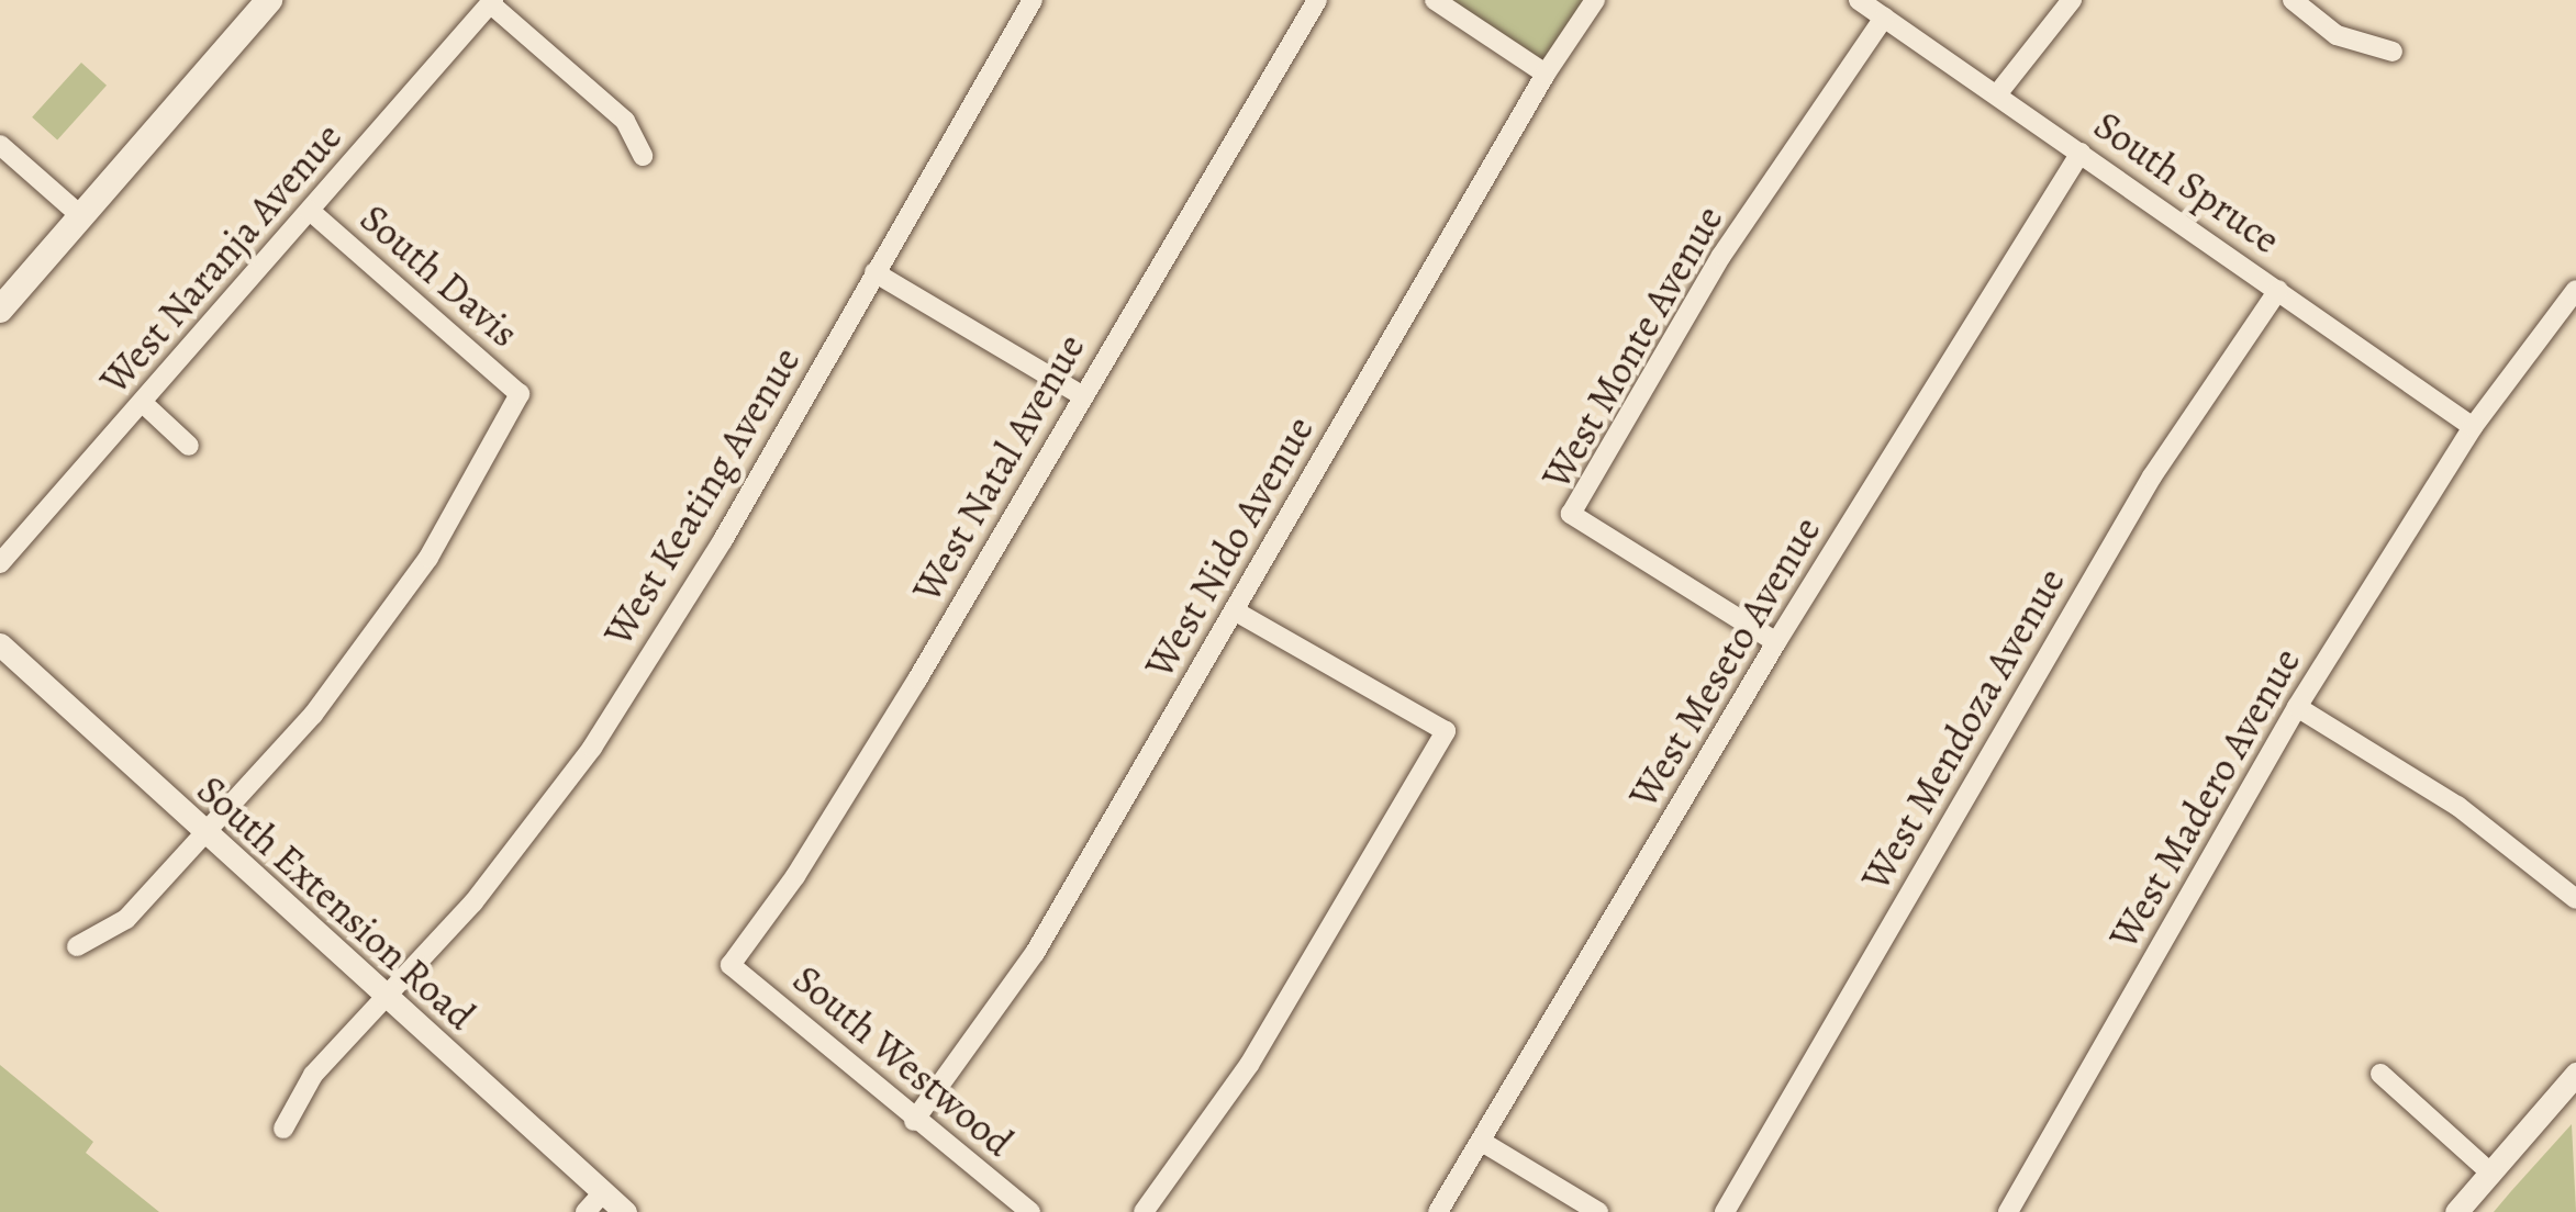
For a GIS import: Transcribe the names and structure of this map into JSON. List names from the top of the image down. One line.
{"streets":{"street":["South Spruce","West Naranja Avenue","South Davis","West Monte Avenue","West Natal Avenue","West Keating Avenue","West Nido Avenue","West Meseto Avenue","West Mendoza Avenue","West Madero Avenue","South Extension Road","South Westwood"]},"crossings":[["South Spruce","West Monte Avenue"],["South Spruce","West Meseto Avenue"],["South Spruce","West Mendoza Avenue"],["South Spruce","West Madero Avenue"],["West Naranja Avenue","South Davis"],["South Davis","South Extension Road"],["West Monte Avenue","West Meseto Avenue"],["West Natal Avenue","South Westwood"],["West Keating Avenue","South Extension Road"],["West Nido Avenue","South Westwood"]]}
